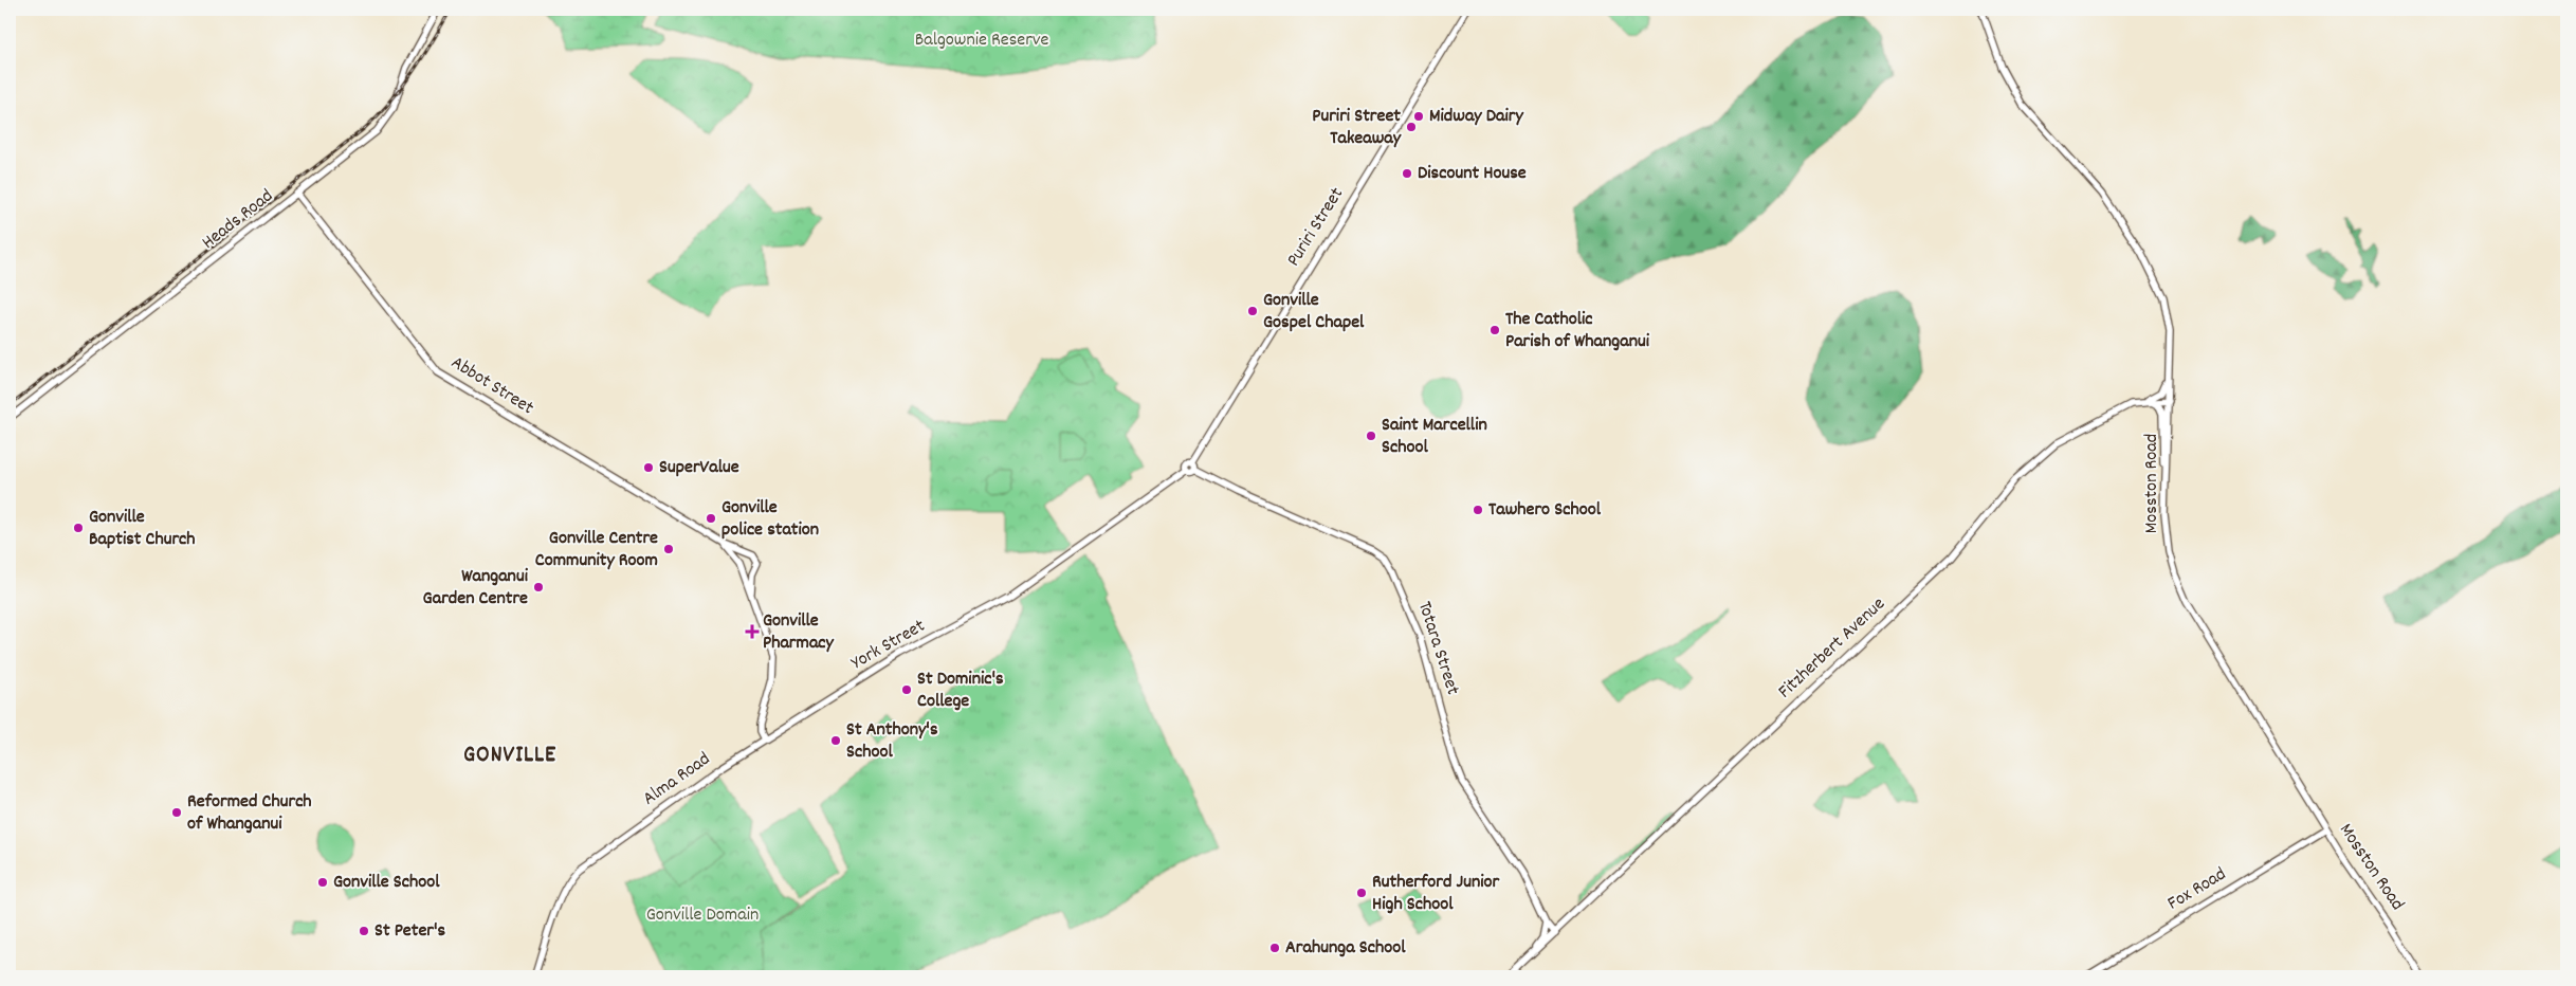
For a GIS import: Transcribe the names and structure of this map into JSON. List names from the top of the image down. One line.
{"streets":{"street":["Heads Road","Puriri Street","Abbot Street","Mosston Road","York Street","Totara Street","Fitzherbert Avenue","Alma Road","Fox Road"]},"crossings":[["Heads Road","Abbot Street"],["Puriri Street","York Street"],["Mosston Road","Fitzherbert Avenue"],["Mosston Road","Fox Road"],["York Street","Alma Road"],["Totara Street","Fitzherbert Avenue"]],"districts":["GONVILLE"],"parks":["Balgownie Reserve","Gonville Domain"],"places":{"other":["Midway Dairy","Puriri Street Takeaway","Discount House","Gonville Gospel Chapel","The Catholic Parish of Whanganui","Saint Marcellin School","SuperValue","Tawhero School","Gonville police station","Gonville Baptist Church","Gonville Centre Community Room","Wanganui Garden Centre","St Dominic's College","St Anthony's School","Reformed Church of Whanganui","Gonville School","Rutherford Junior High School","St Peter's","Arahunga School"],"health":["Gonville Pharmacy"]}}
